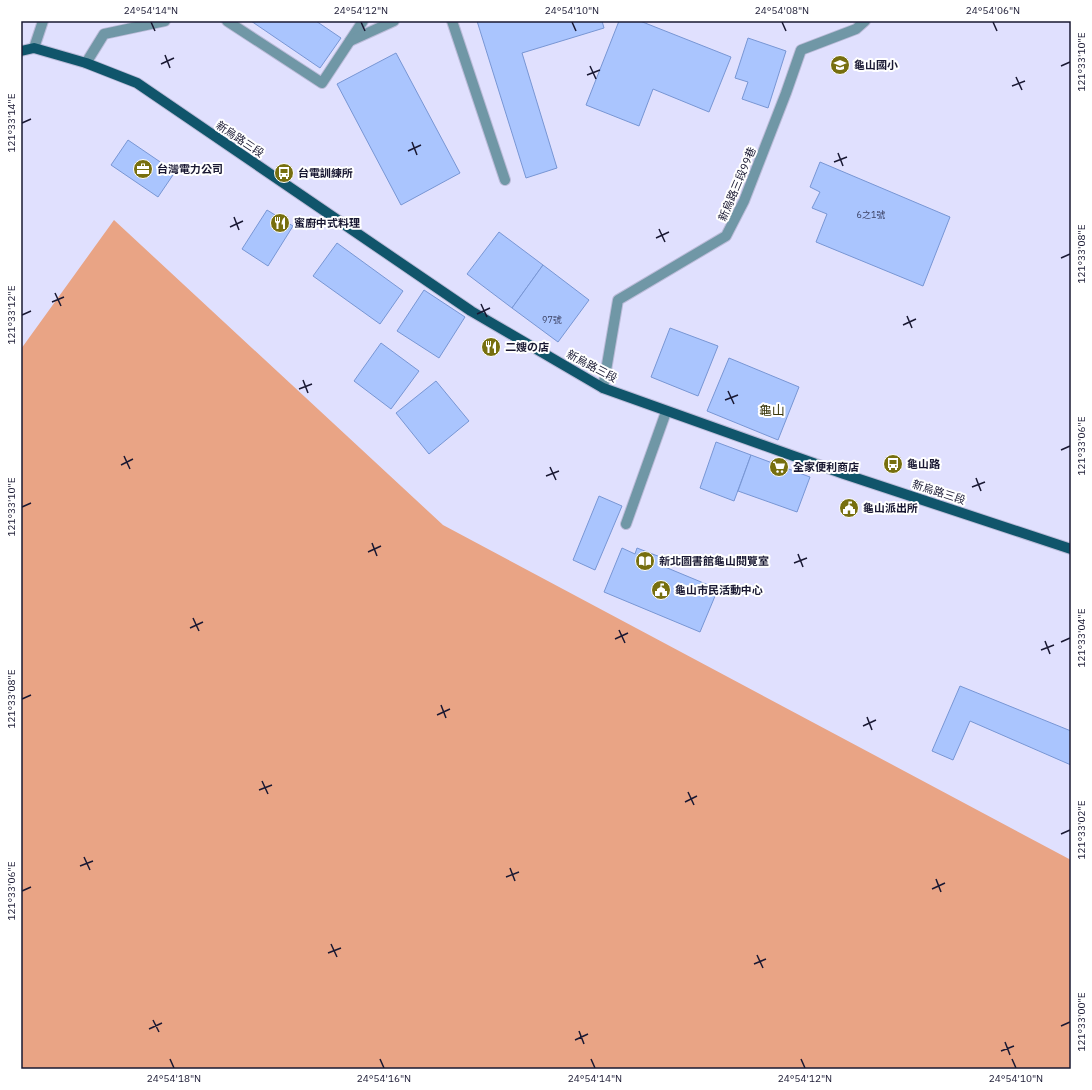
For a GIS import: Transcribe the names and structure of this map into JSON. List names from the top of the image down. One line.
{"streets":{"main road":["新烏路三段"],"street":["新烏路三段99巷"]},"crossings":[["新烏路三段","新烏路三段99巷"]],"districts":["龜山"],"places":{"school or university":["龜山國小"],"office":["台灣電力公司"],"bus stop":["台電訓練所","龜山路"],"restaurant":["蜜廚中式料理","二嫂の店"],"supermarket":["全家便利商店"],"public building":["龜山派出所","龜山市民活動中心"],"library":["新北圖書館龜山閱覽室"]},"house_numbers":["6之1號","97號"],"coordinates":["24°54'14\"N","24°54'12\"N","24°54'10\"N","24°54'08\"N","24°54'06\"N","121°33'10\"E","121°33'14\"E","121°33'08\"E","121°33'12\"E","121°33'06\"E","121°33'04\"E","121°33'02\"E","121°33'00\"E","24°54'18\"N","24°54'16\"N"]}
